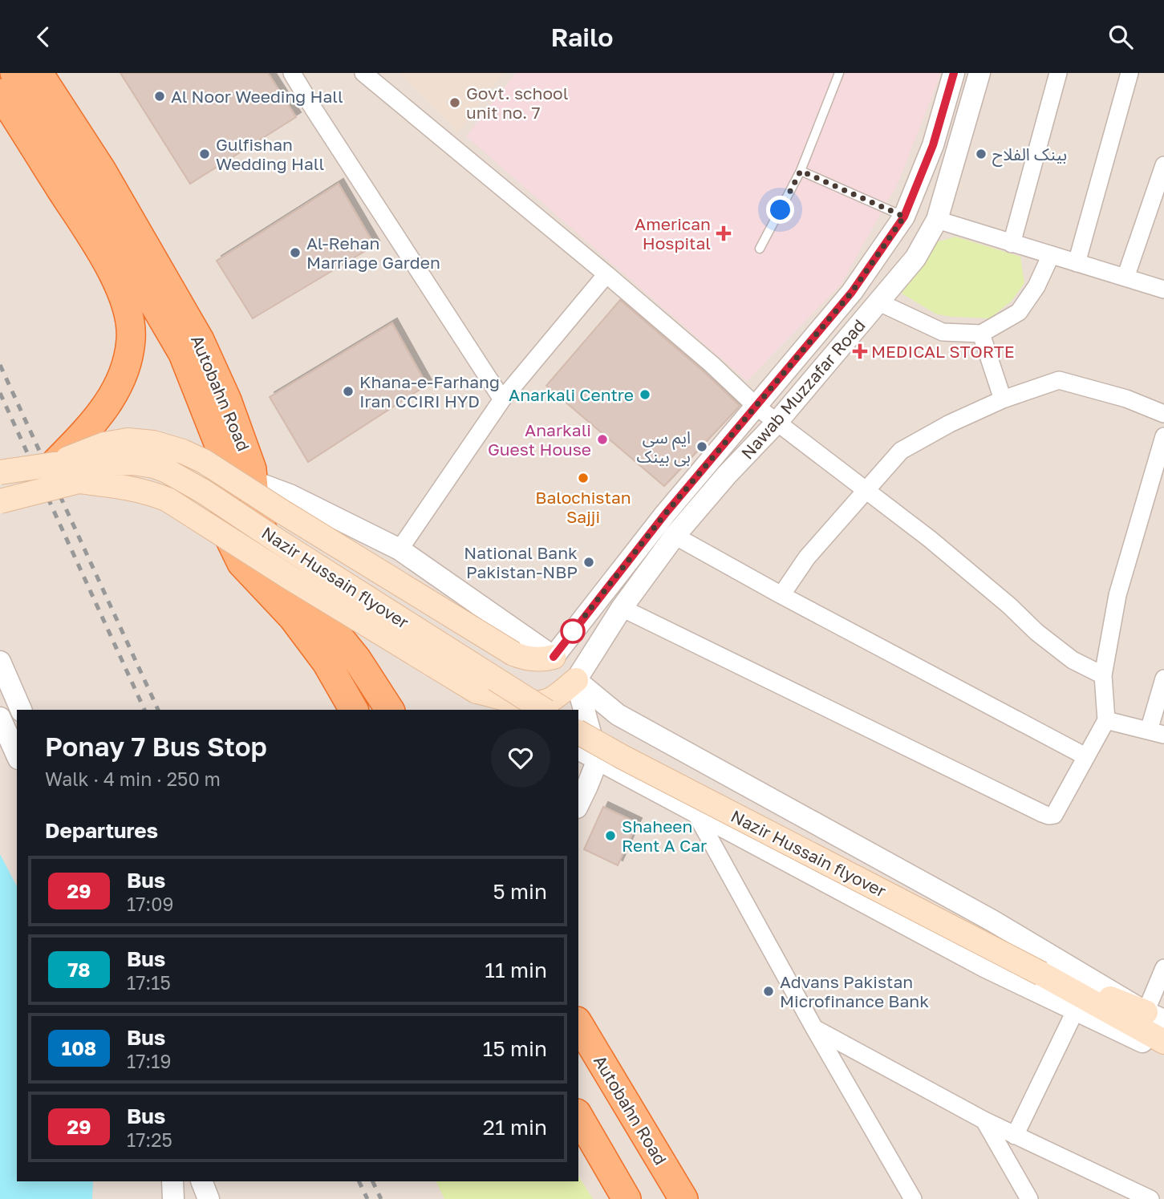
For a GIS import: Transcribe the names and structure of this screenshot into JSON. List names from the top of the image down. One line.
{"streets":{"highway":["Autobahn Road"],"main road":["Nazir Hussain flyover"],"street":["Nawab Muzzafar Road"]},"places":{"other":["Al Noor Weeding Hall","Govt. school unit no. 7","Gulfishan Wedding Hall","بینک الفلاح","Al-Rehan Marriage Garden","Khana-e-Farhang Iran CCIRI HYD","Anarkali Centre","Anarkali Guest House","ایم سی بی بینک","Balochistan Sajji","National Bank Pakistan-NBP","Shaheen Rent A Car","Advans Pakistan Microfinance Bank"],"health":["American Hospital","MEDICAL STORTE"]},"lines":["bus line 29"],"page":{"header":"Railo","heading":[["Ponay 7 Bus Stop","Walk · 4 min · 250 m"],"Departures"],"list":[{"mark":"29","name":"Bus","note":"17:09","value":"5 min"},{"mark":"78","name":"Bus","note":"17:15","value":"11 min"},{"mark":"108","name":"Bus","note":"17:19","value":"15 min"},{"mark":"29","name":"Bus","note":"17:25","value":"21 min"}]}}
